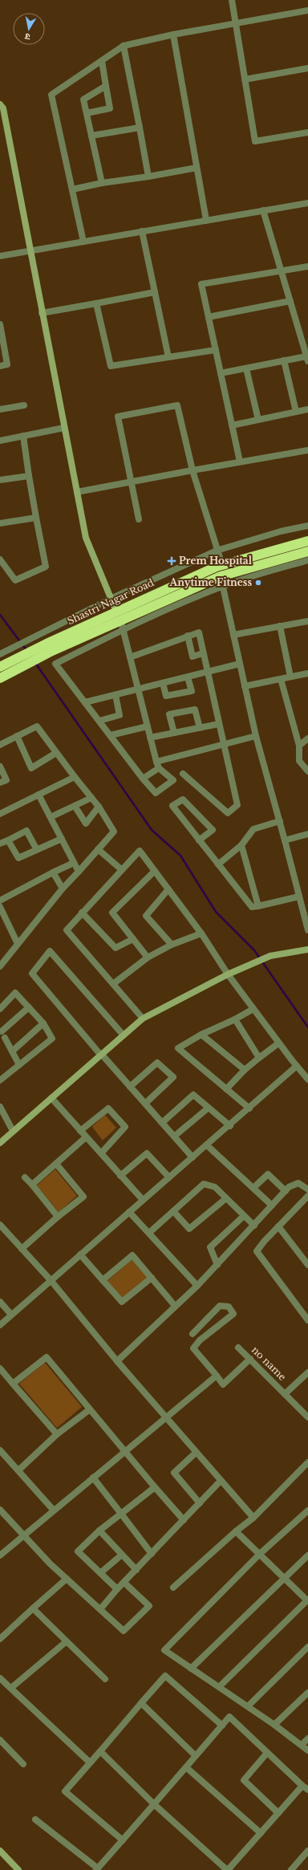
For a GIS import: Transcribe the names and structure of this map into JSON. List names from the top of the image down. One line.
{"streets":{"highway":["Shastri Nagar Road"],"street":["no name"]},"places":{"health":["Prem Hospital"],"other":["Anytime Fitness"]},"north":"bottom"}
